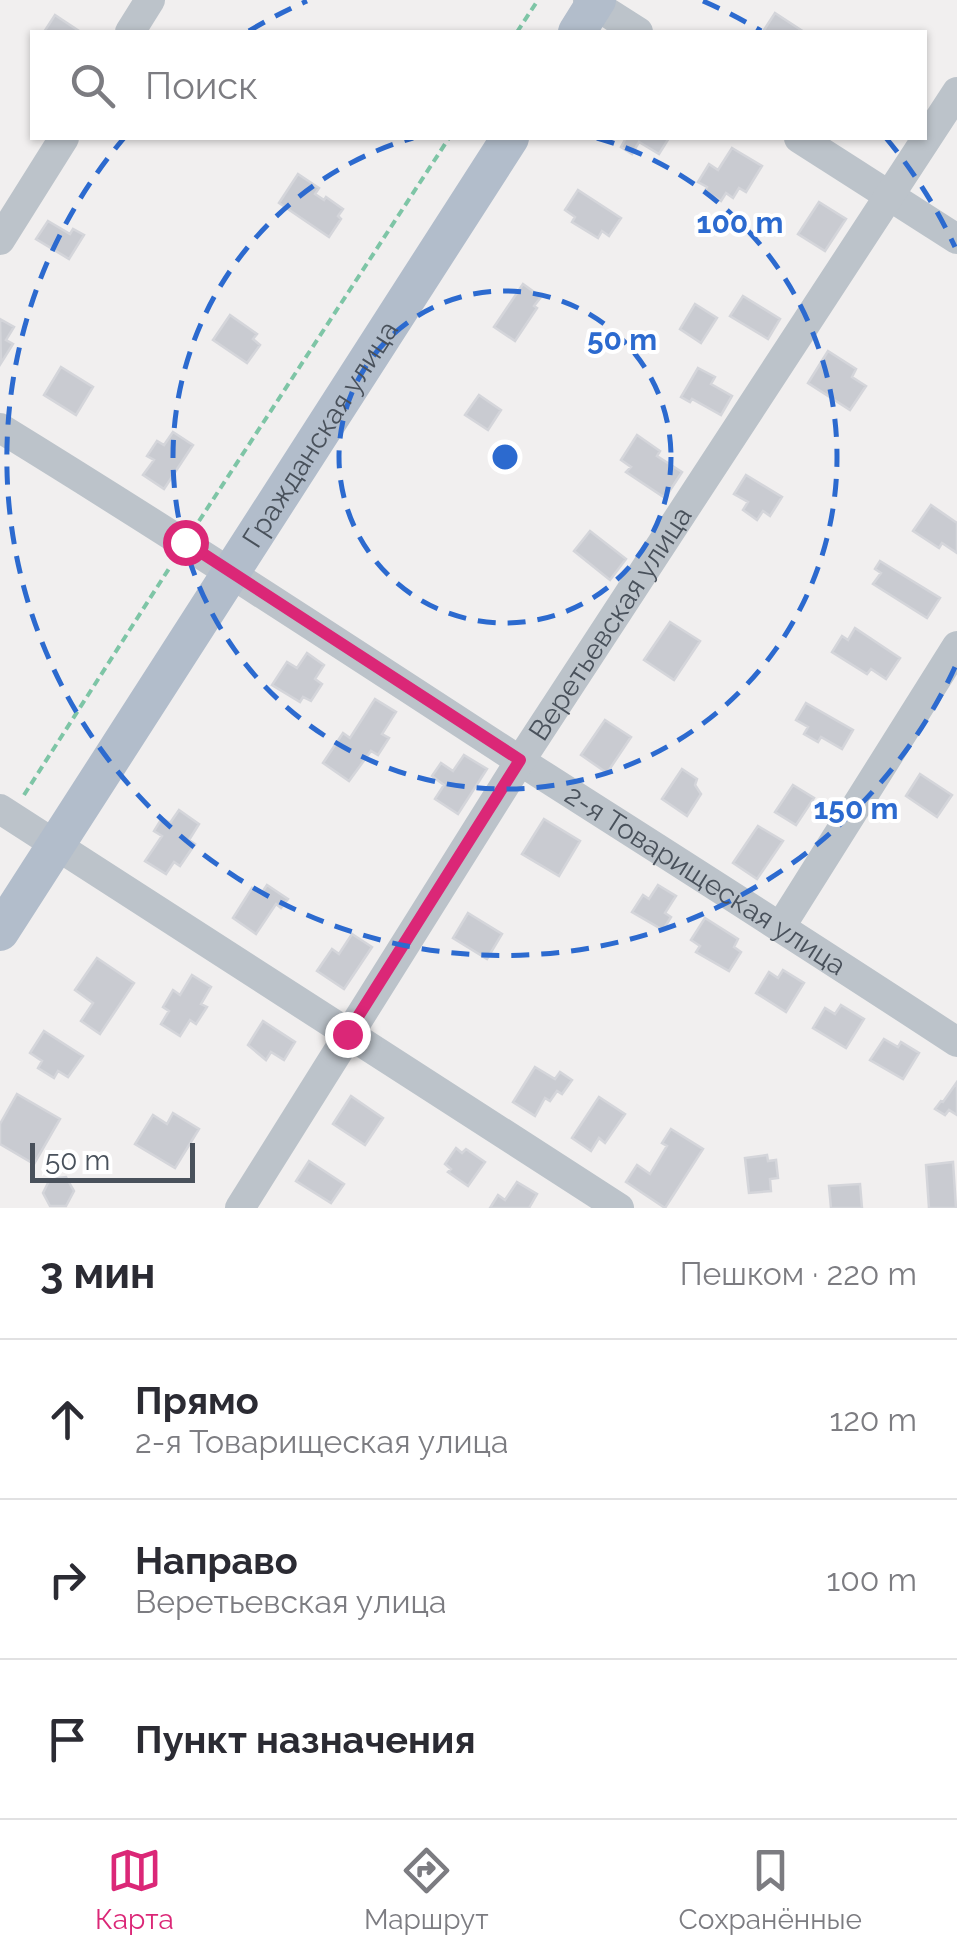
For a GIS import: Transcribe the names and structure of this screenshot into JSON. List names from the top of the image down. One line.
{"streets":{"main road":["Гражданская улица"],"street":["Веретьевская улица","2-я Товарищеская улица"]},"crossings":[["Гражданская улица","2-я Товарищеская улица"],["Веретьевская улица","2-я Товарищеская улица"]],"scale_bar":"50 m","page":{"search":"Поиск","scale":"50 m","heading":["3 мин","Пешком · 220 m"],"list":[["Прямо","2-я Товарищеская улица","120 m"],["Направо","Веретьевская улица","100 m"],"Пункт назначения"],"nav":["Карта","Маршрут","Сохранённые"]},"rings":["100 m","50 m","150 m"]}
